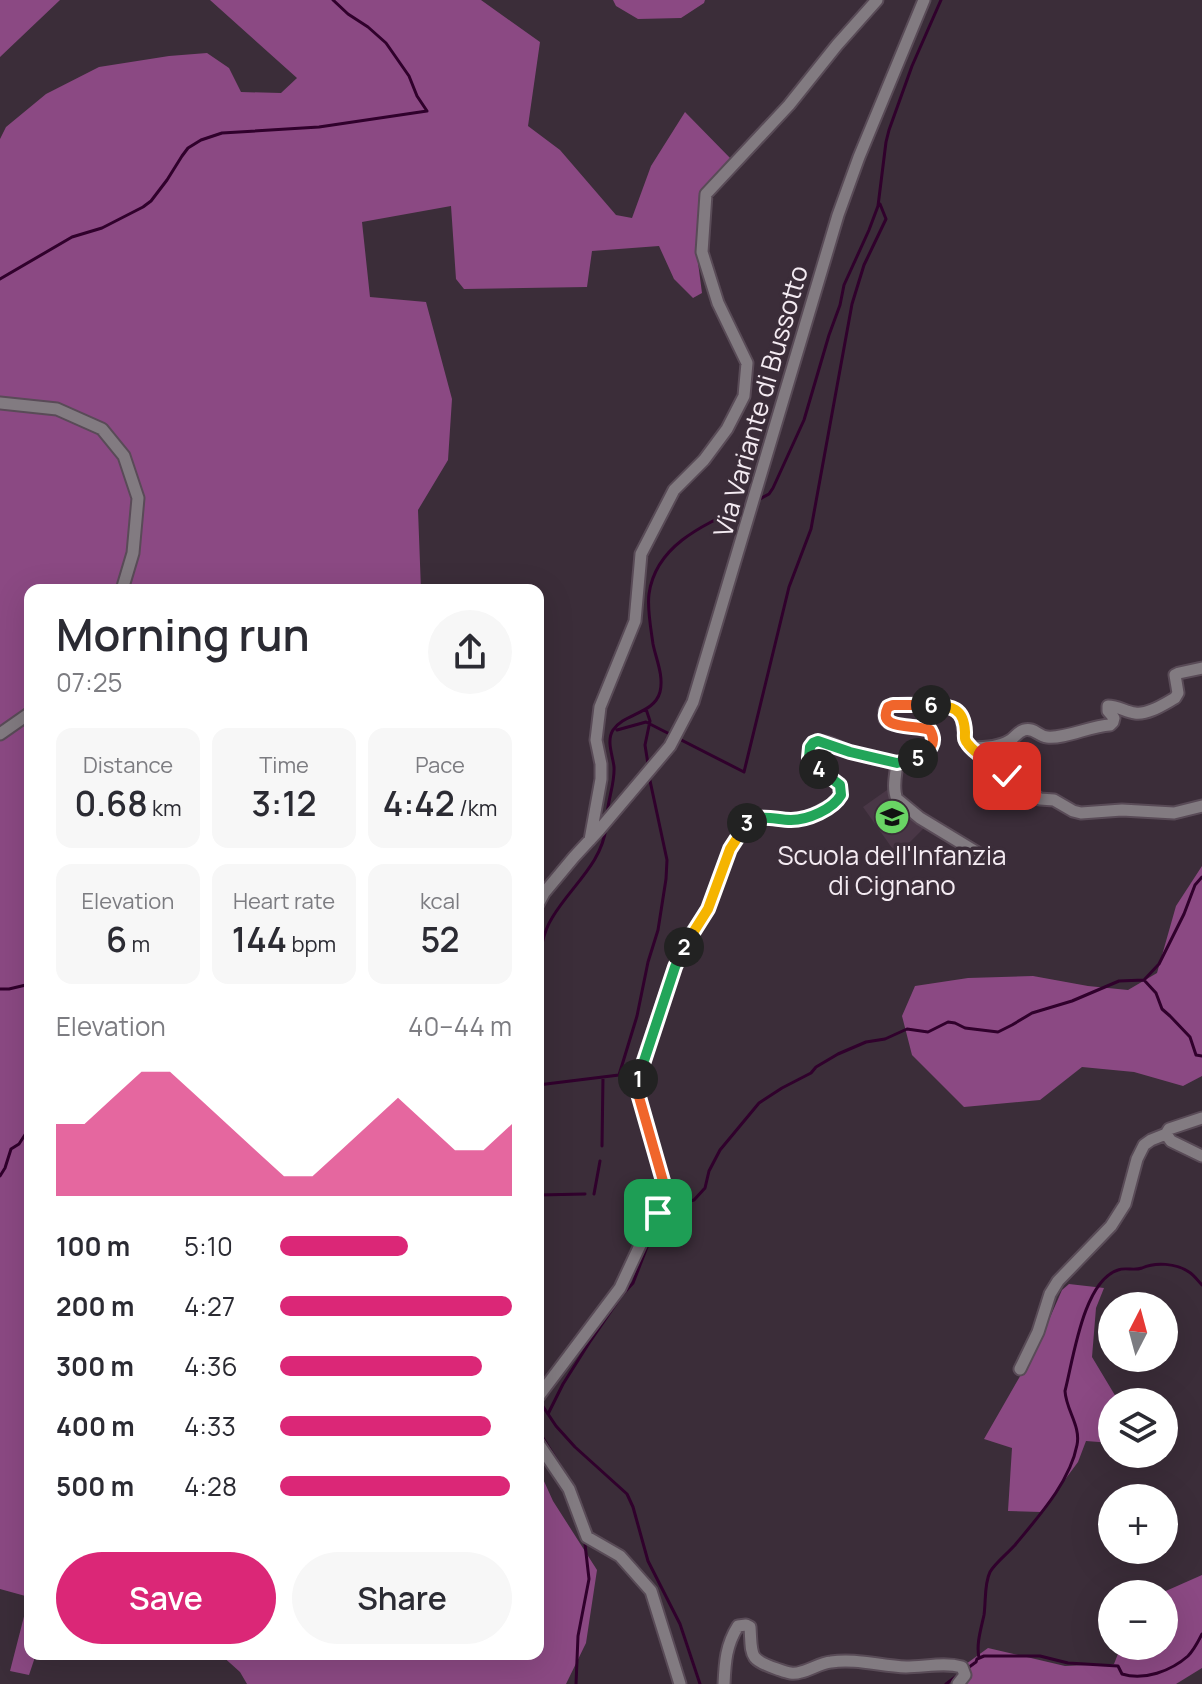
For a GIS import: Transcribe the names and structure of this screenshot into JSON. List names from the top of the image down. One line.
{"streets":{"street":["Via Variante di Bussotto"]},"places":{"school or university":["Scuola dell'Infanzia di Cignano"]},"north":"top","page":{"heading":["Morning run","07:25"],"pins":["6","5","4","3","2","1"],"stats":[["Distance","0.68 km"],["Time","3:12"],["Pace","4:42 /km"],["Elevation","6 m"],["Heart rate","144 bpm"],["kcal","52"]],"chart":["Elevation","40–44 m"],"list":[{"name":"100 m","note":"5:10"},{"name":"200 m","note":"4:27"},{"name":"300 m","note":"4:36"},{"name":"400 m","note":"4:33"},{"name":"500 m","note":"4:28"}],"map_buttons":["+","−"],"buttons":["Save","Share"]}}
